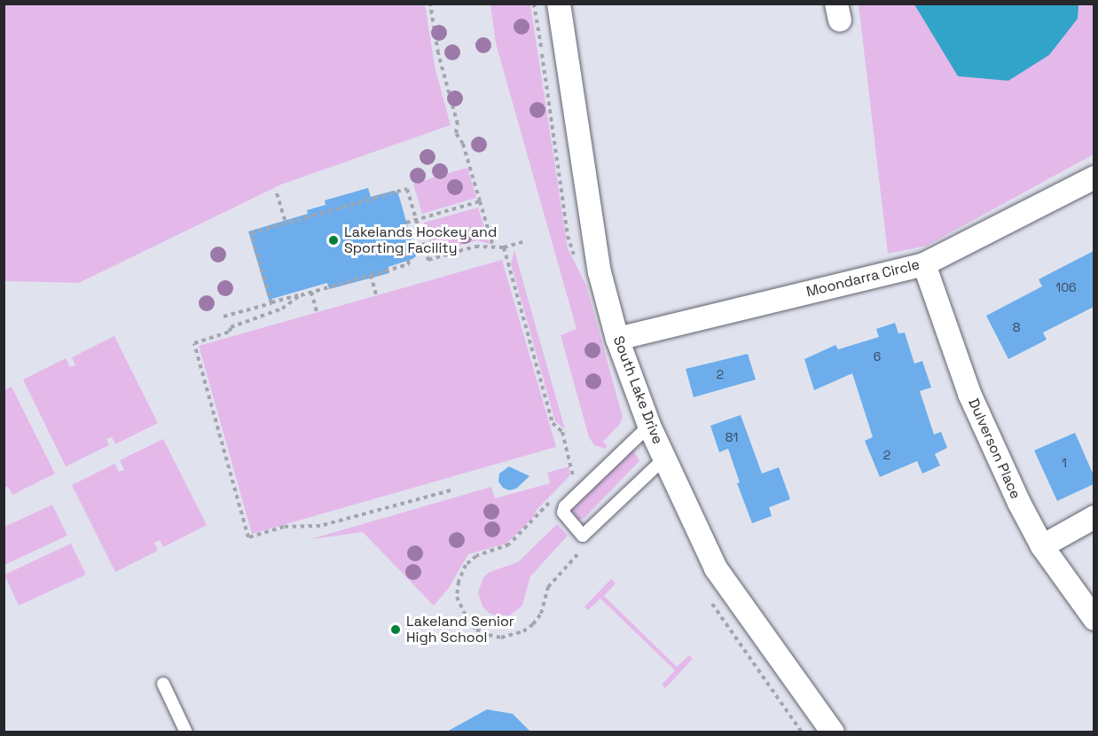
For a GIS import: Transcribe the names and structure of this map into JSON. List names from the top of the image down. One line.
{"streets":{"street":["Moondarra Circle","South Lake Drive","Dulverson Place"]},"crossings":[["Moondarra Circle","South Lake Drive"],["Moondarra Circle","Dulverson Place"]],"places":["Lakelands Hockey and Sporting Facility","Lakeland Senior High School"],"house_numbers":["106","8","6","2","81","2","1"]}
